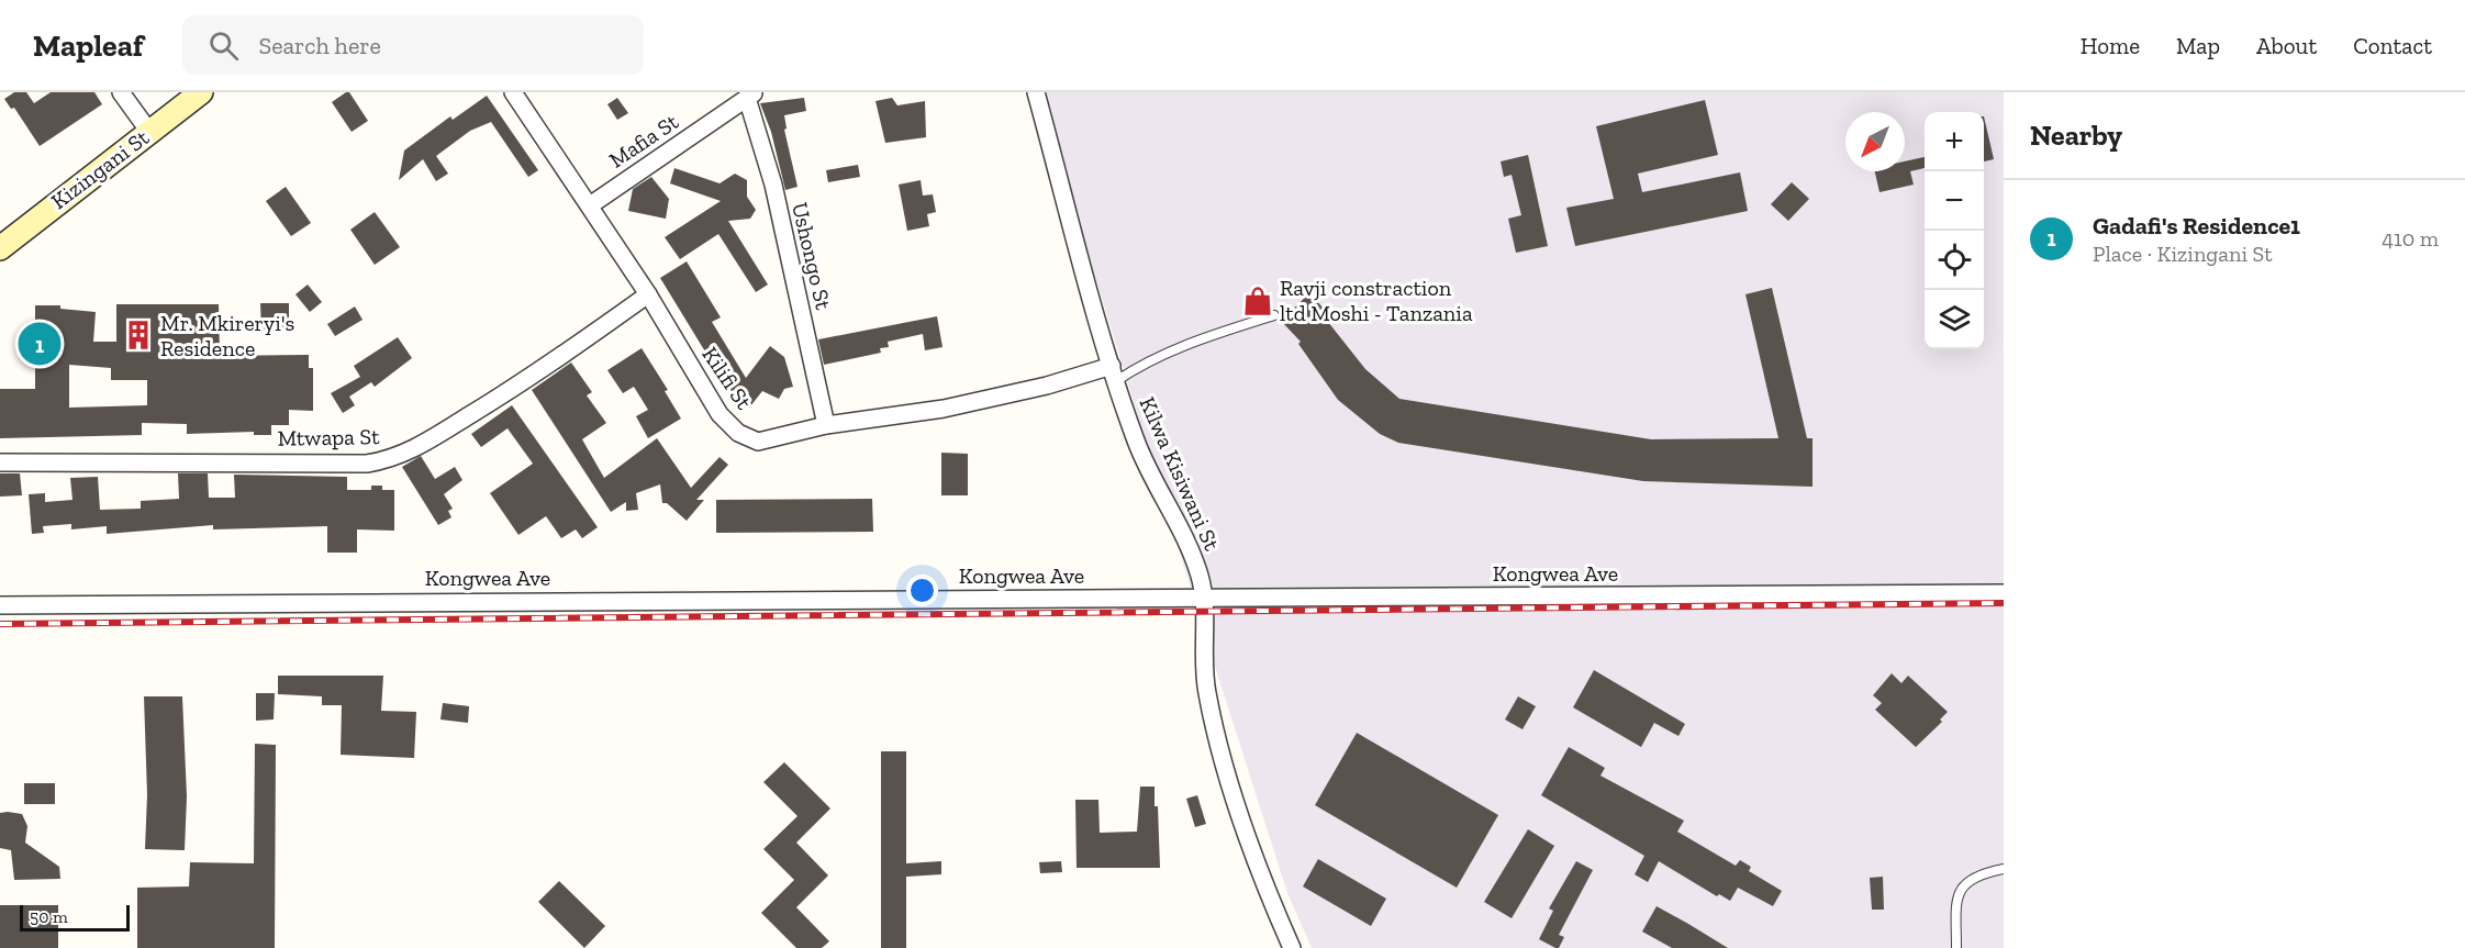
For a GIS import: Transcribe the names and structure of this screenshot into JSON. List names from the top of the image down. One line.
{"streets":{"street":["Mafia St","Kizingani St","Ushongo St","Kilifi St","Mtwapa St","Kilwa Kisiwani St","Kongwea Ave"]},"crossings":[["Mafia St","Ushongo St"],["Mafia St","Kilifi St"],["Ushongo St","Kilifi St"],["Kilifi St","Mtwapa St"],["Kilifi St","Kilwa Kisiwani St"],["Kilwa Kisiwani St","Kongwea Ave"]],"places":{"shop":["Ravji constraction ltd Moshi - Tanzania"],"building":["Mr. Mkireryi's Residence"]},"scale_bar":"50 m","north":"bottom left","page":{"header":"Mapleaf","search":"Search here","nav":["Home","Map","About","Contact"],"heading":"Nearby","map_buttons":["+","−"],"list":[{"mark":"1","name":"Gadafi's Residence1","note":"Place · Kizingani St","value":"410 m"}],"pins":"1","scale":"50 m"}}
